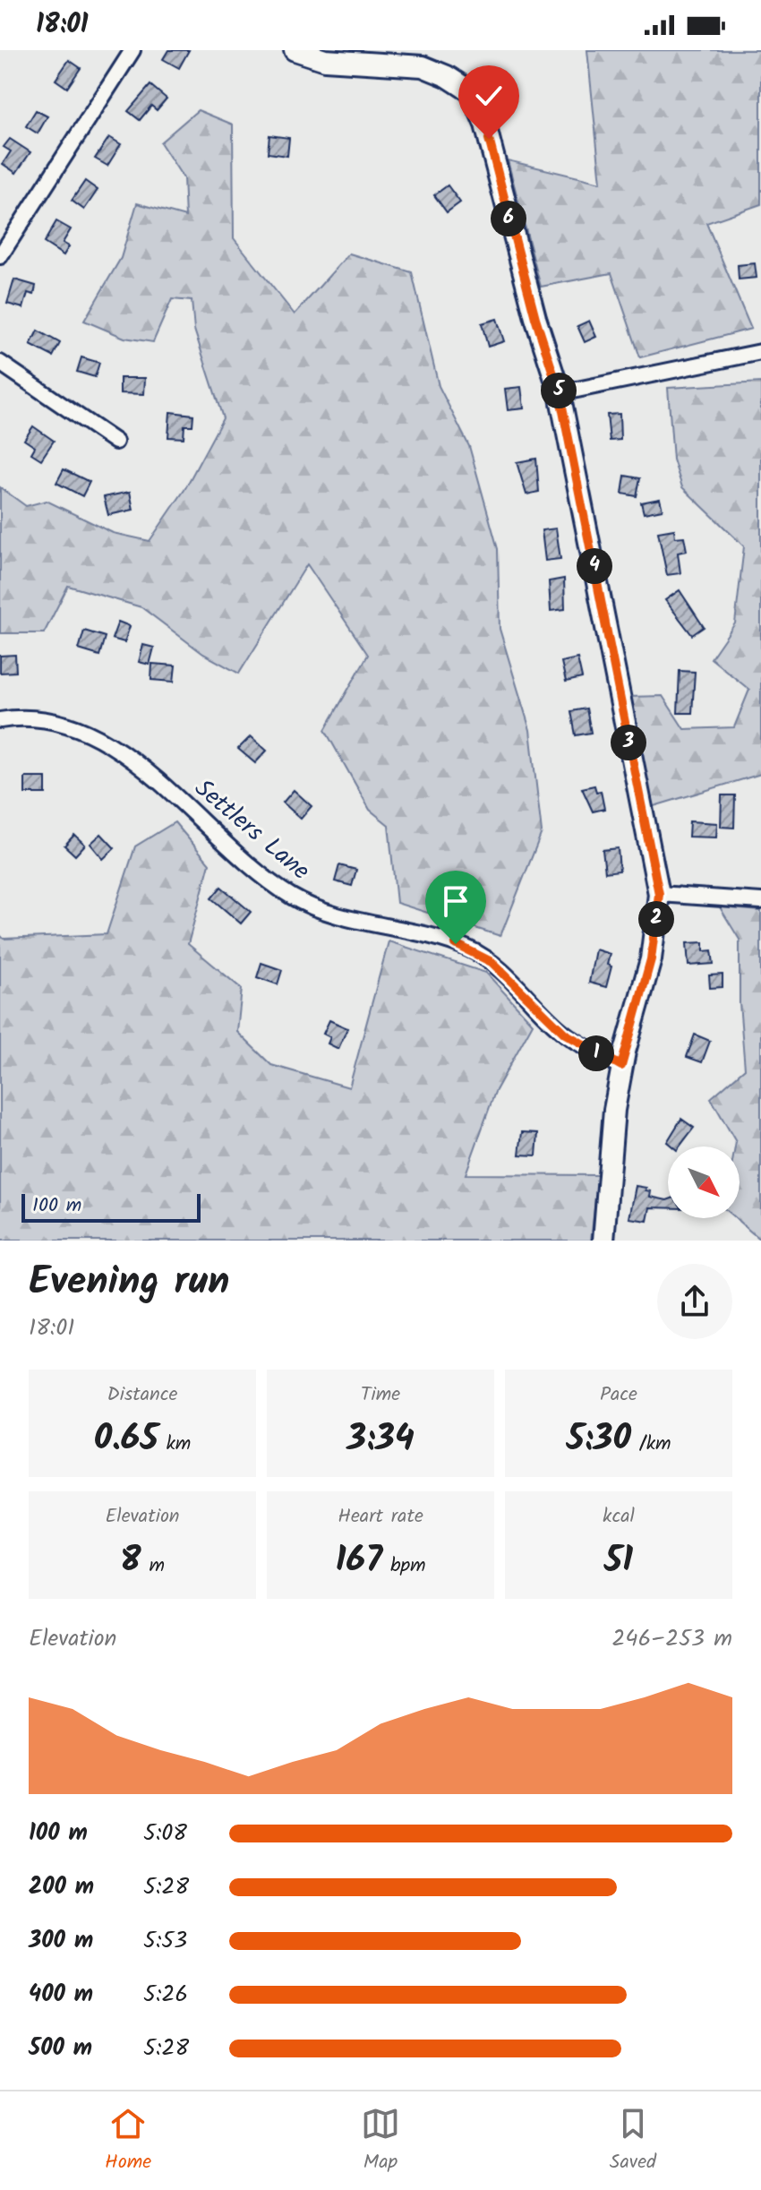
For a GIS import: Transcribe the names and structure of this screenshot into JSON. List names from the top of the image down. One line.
{"streets":{"street":["Settlers Lane"]},"scale_bar":"100 m","north":"bottom right","page":{"status":"18:01","pins":["6","5","4","3","2","1"],"scale":"100 m","heading":["Evening run","18:01"],"stats":[["Distance","0.65 km"],["Time","3:34"],["Pace","5:30 /km"],["Elevation","8 m"],["Heart rate","167 bpm"],["kcal","51"]],"chart":["Elevation","246–253 m"],"list":[{"name":"100 m","note":"5:08"},{"name":"200 m","note":"5:28"},{"name":"300 m","note":"5:53"},{"name":"400 m","note":"5:26"},{"name":"500 m","note":"5:28"}],"tabs":["Home","Map","Saved"]}}
